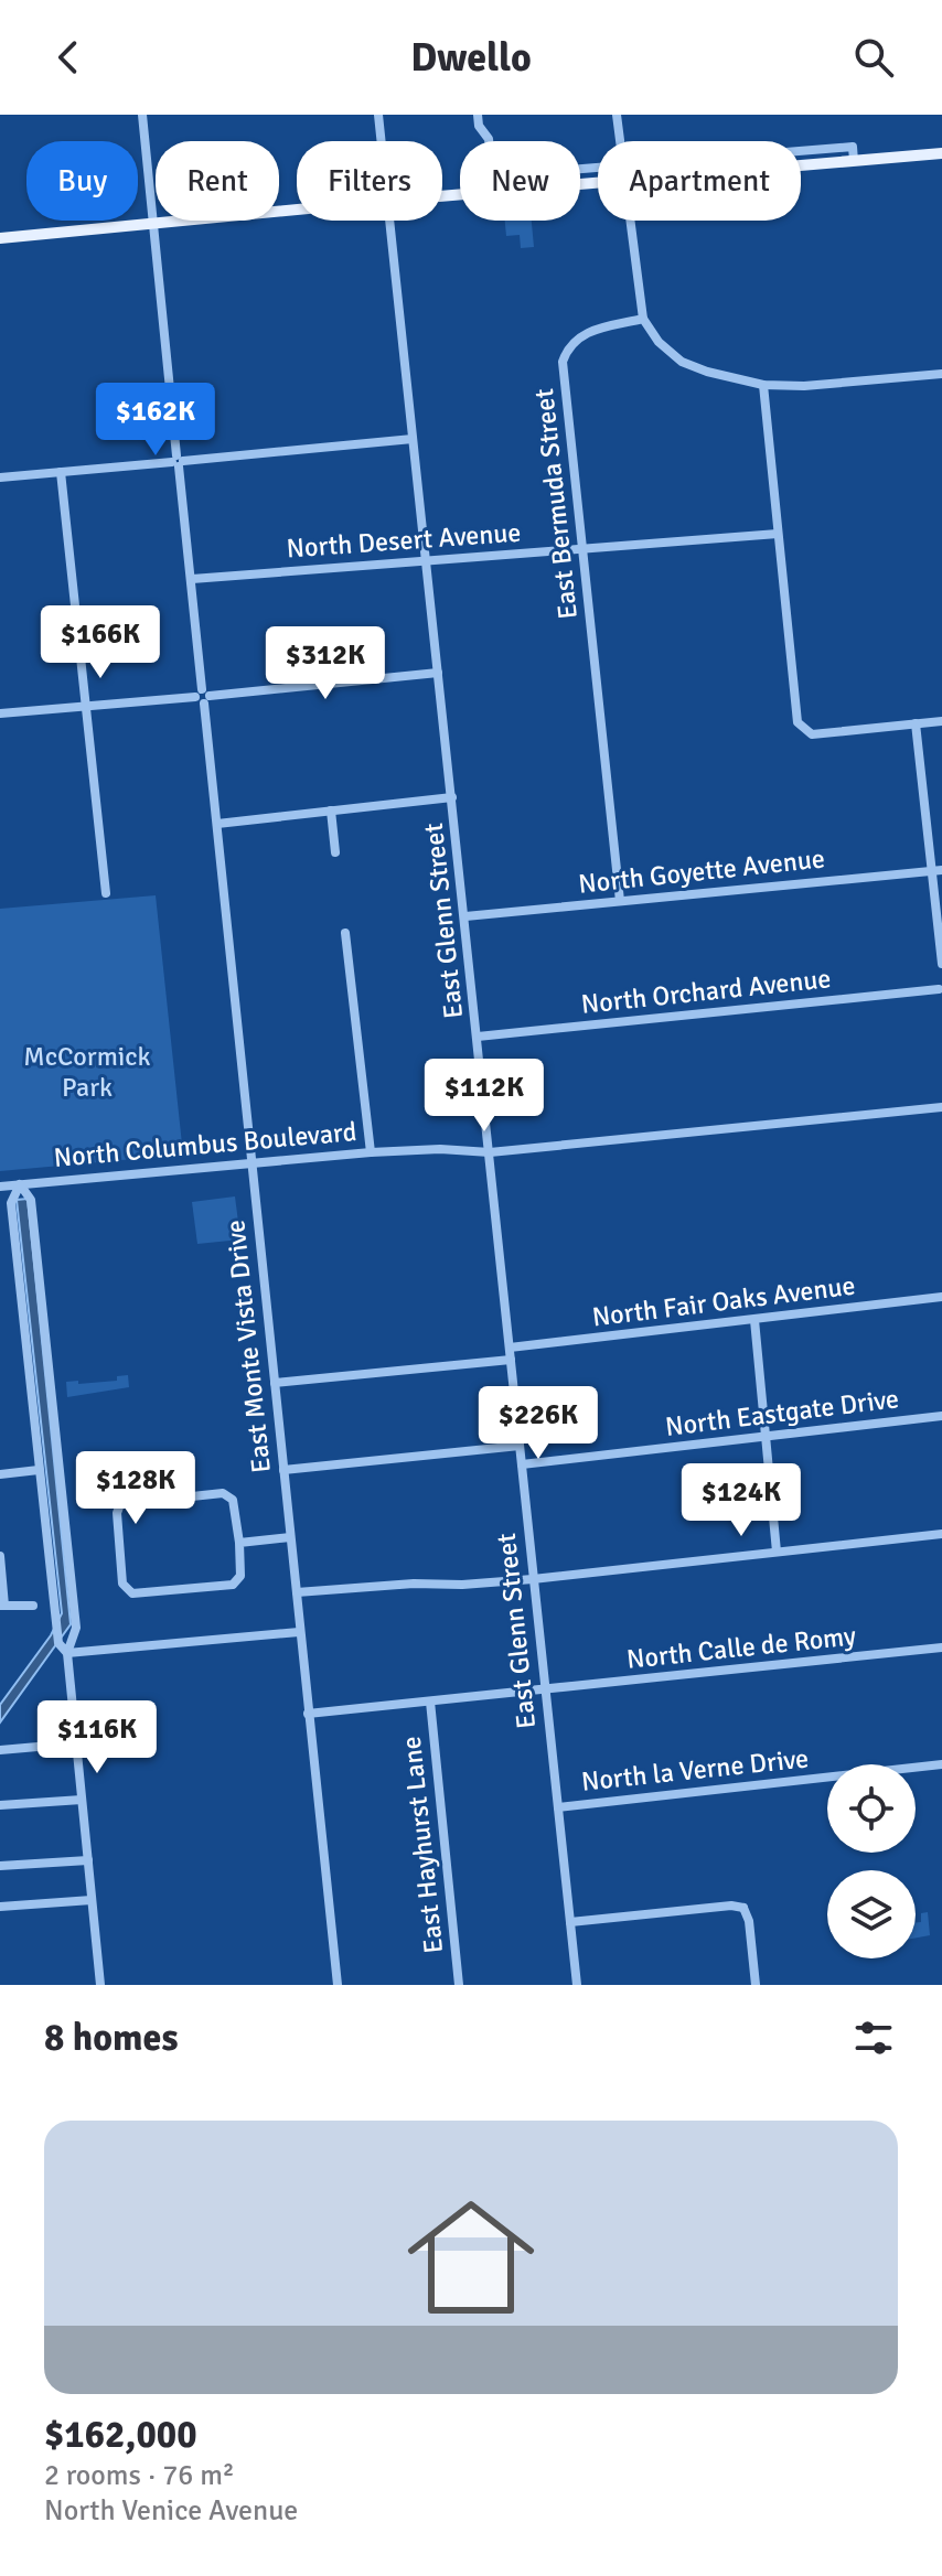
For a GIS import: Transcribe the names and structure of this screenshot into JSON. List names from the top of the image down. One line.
{"streets":{"street":["East Bermuda Street","North Desert Avenue","North Goyette Avenue","East Glenn Street","North Orchard Avenue","North Columbus Boulevard","North Fair Oaks Avenue","East Monte Vista Drive","North Eastgate Drive","North Calle de Romy","North la Verne Drive","East Hayhurst Lane"]},"crossings":[["East Bermuda Street","North Desert Avenue"],["East Bermuda Street","North Goyette Avenue"],["North Desert Avenue","East Glenn Street"],["North Desert Avenue","East Monte Vista Drive"],["North Goyette Avenue","East Glenn Street"],["East Glenn Street","North Orchard Avenue"],["East Glenn Street","North Columbus Boulevard"],["East Glenn Street","North Fair Oaks Avenue"],["East Glenn Street","North Eastgate Drive"],["East Glenn Street","North Calle de Romy"],["East Glenn Street","North la Verne Drive"],["North Columbus Boulevard","East Monte Vista Drive"],["East Monte Vista Drive","North Calle de Romy"],["North Calle de Romy","East Hayhurst Lane"]],"parks":["McCormick Park"],"page":{"header":"Dwello","chip":["Buy","Rent","Filters","New","Apartment"],"price":["$162K","$166K","$312K","$112K","$226K","$128K","$124K","$116K"],"heading":"8 homes","list":[{"name":"$162,000","note":"2 rooms · 76 m² · North Venice Avenue"}]}}
